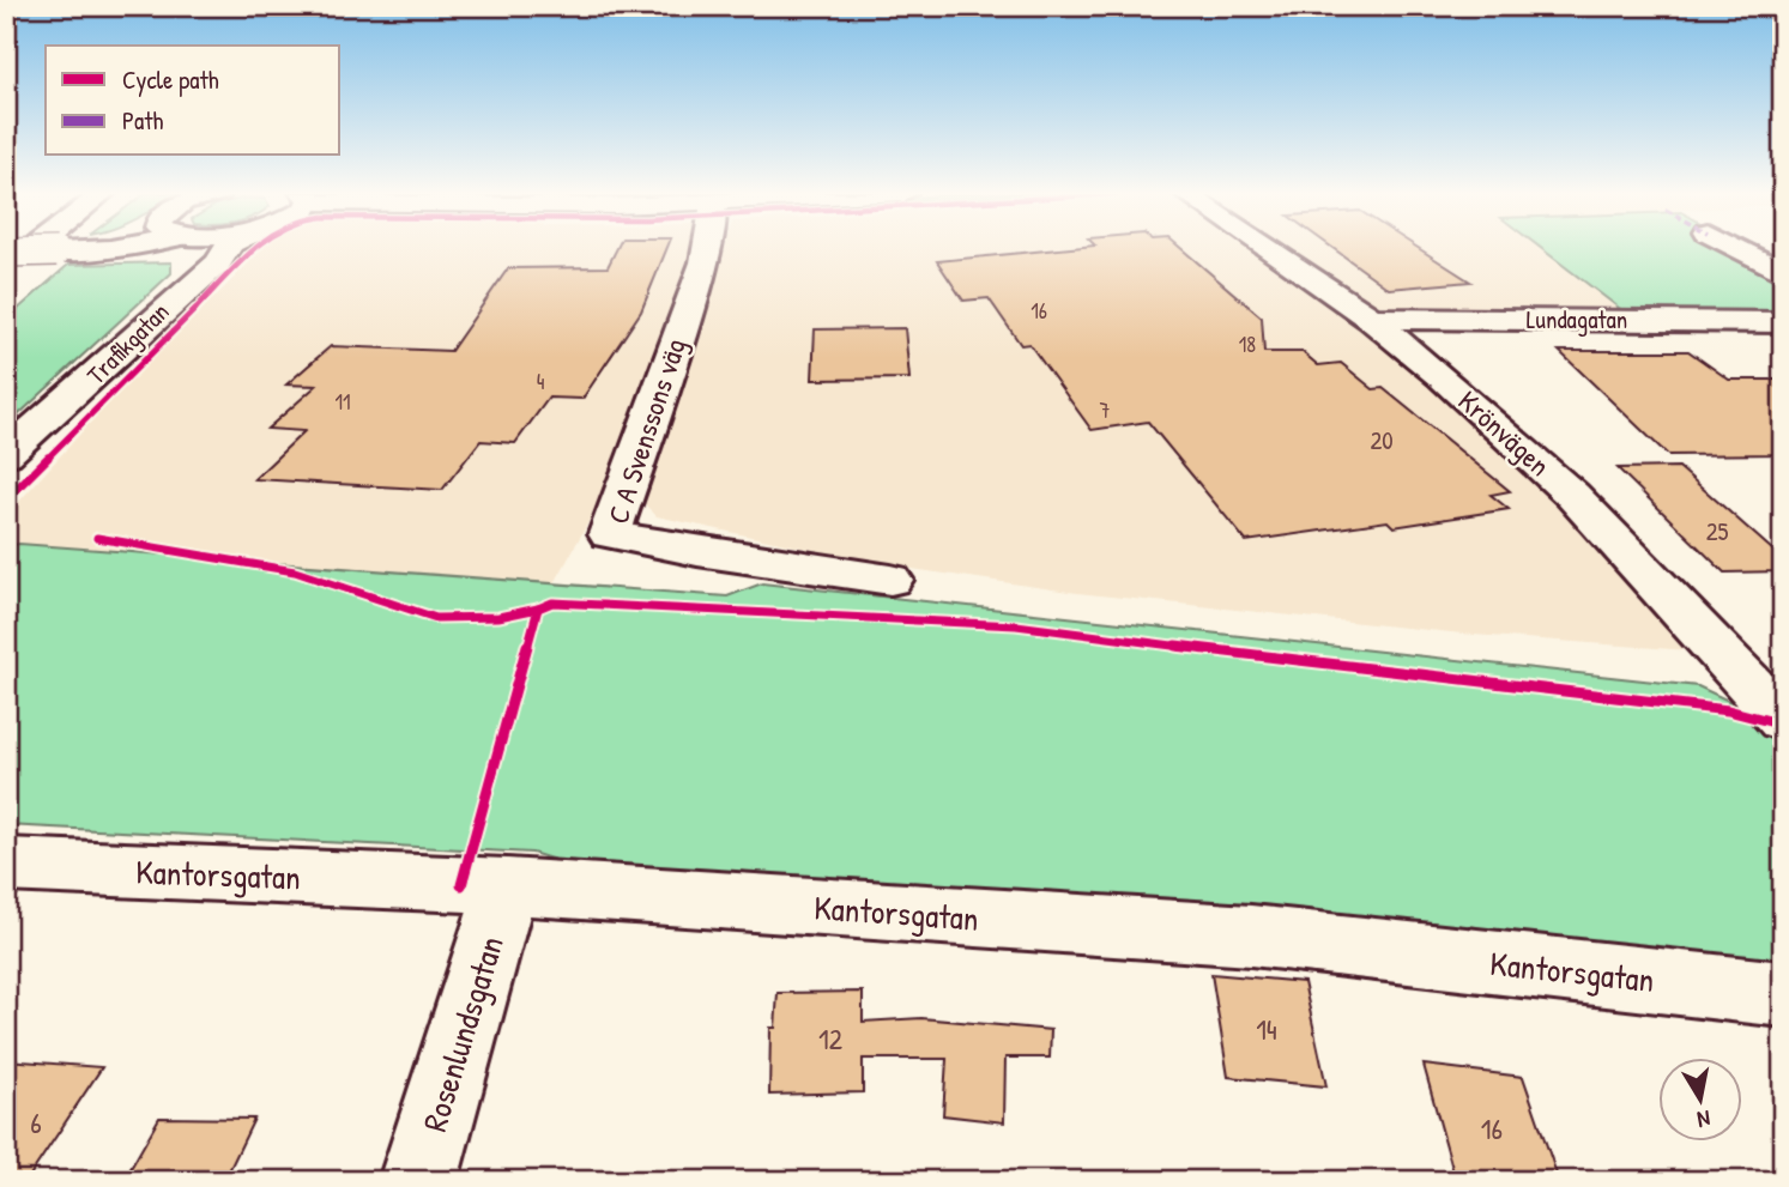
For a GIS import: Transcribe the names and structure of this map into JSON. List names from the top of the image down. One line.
{"streets":{"main road":["Lundagatan","Trafikgatan","C A Svenssons väg","Krönvägen","Kantorsgatan","Rosenlundsgatan"]},"crossings":[["Lundagatan","Krönvägen"],["Kantorsgatan","Rosenlundsgatan"]],"house_numbers":["16","18","4","11","7","20","25","14","12","6","16"],"legend":["Cycle path","Path"],"north":"bottom"}
